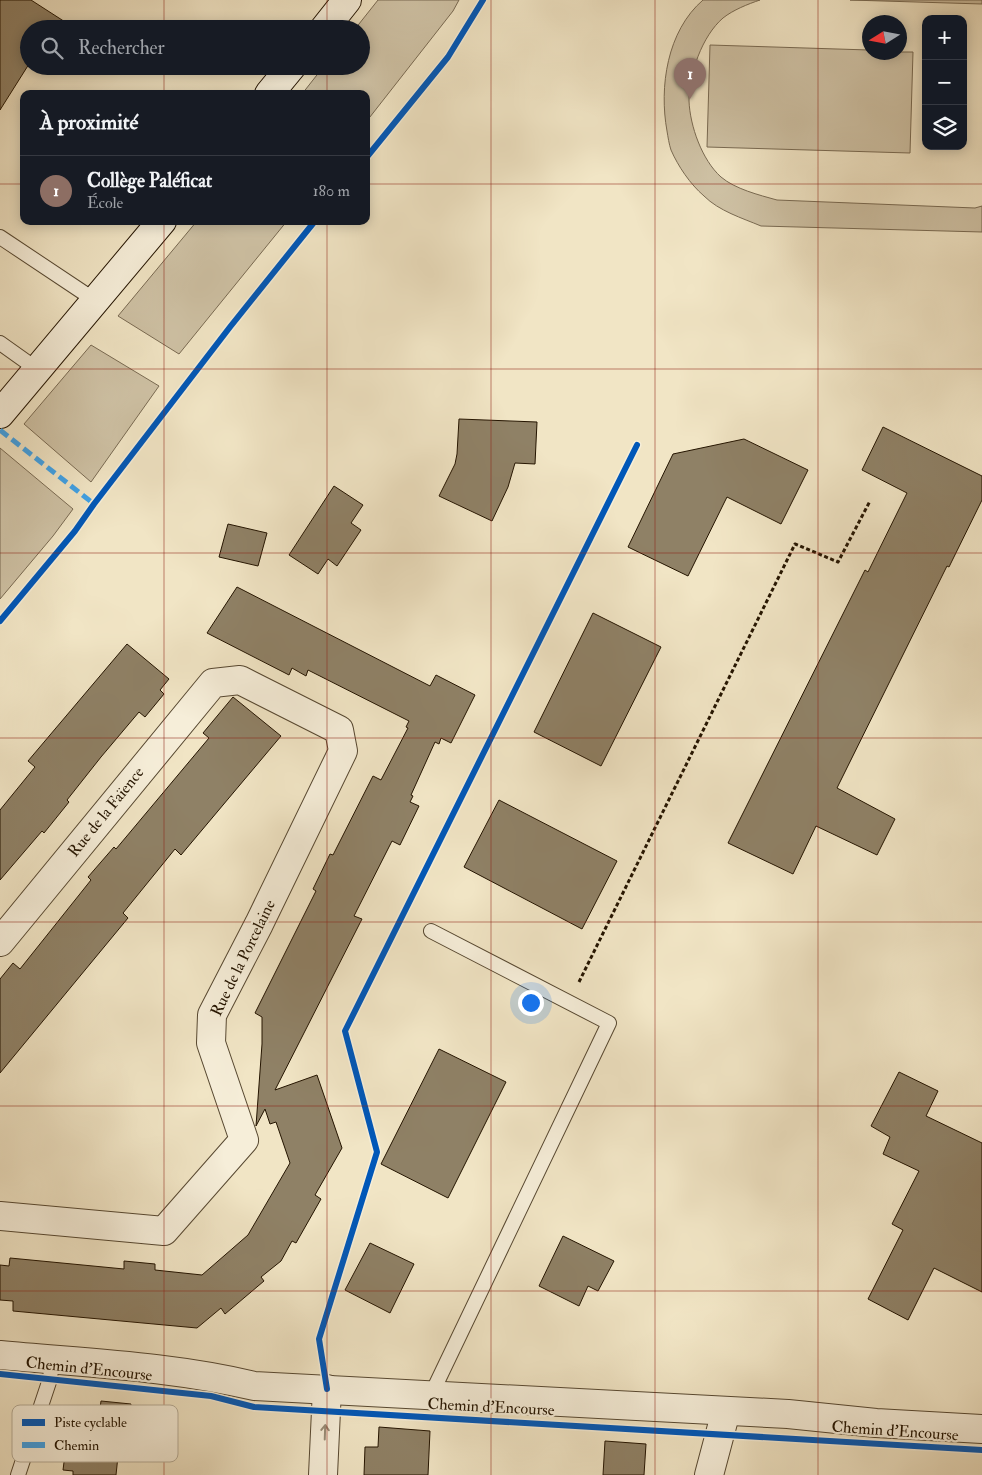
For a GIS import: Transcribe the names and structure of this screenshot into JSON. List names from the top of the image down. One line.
{"streets":{"street":["Rue de la Faïence","Rue de la Porcelaine","Chemin d'Encourse"]},"crossings":[["Rue de la Faïence","Rue de la Porcelaine"]],"legend":["Piste cyclable","Chemin"],"north":"left","page":{"map_buttons":["+","−"],"search":"Rechercher","pins":"1","heading":"À proximité","list":[{"mark":"1","name":"Collège Paléficat","note":"École","value":"180 m"}]}}
